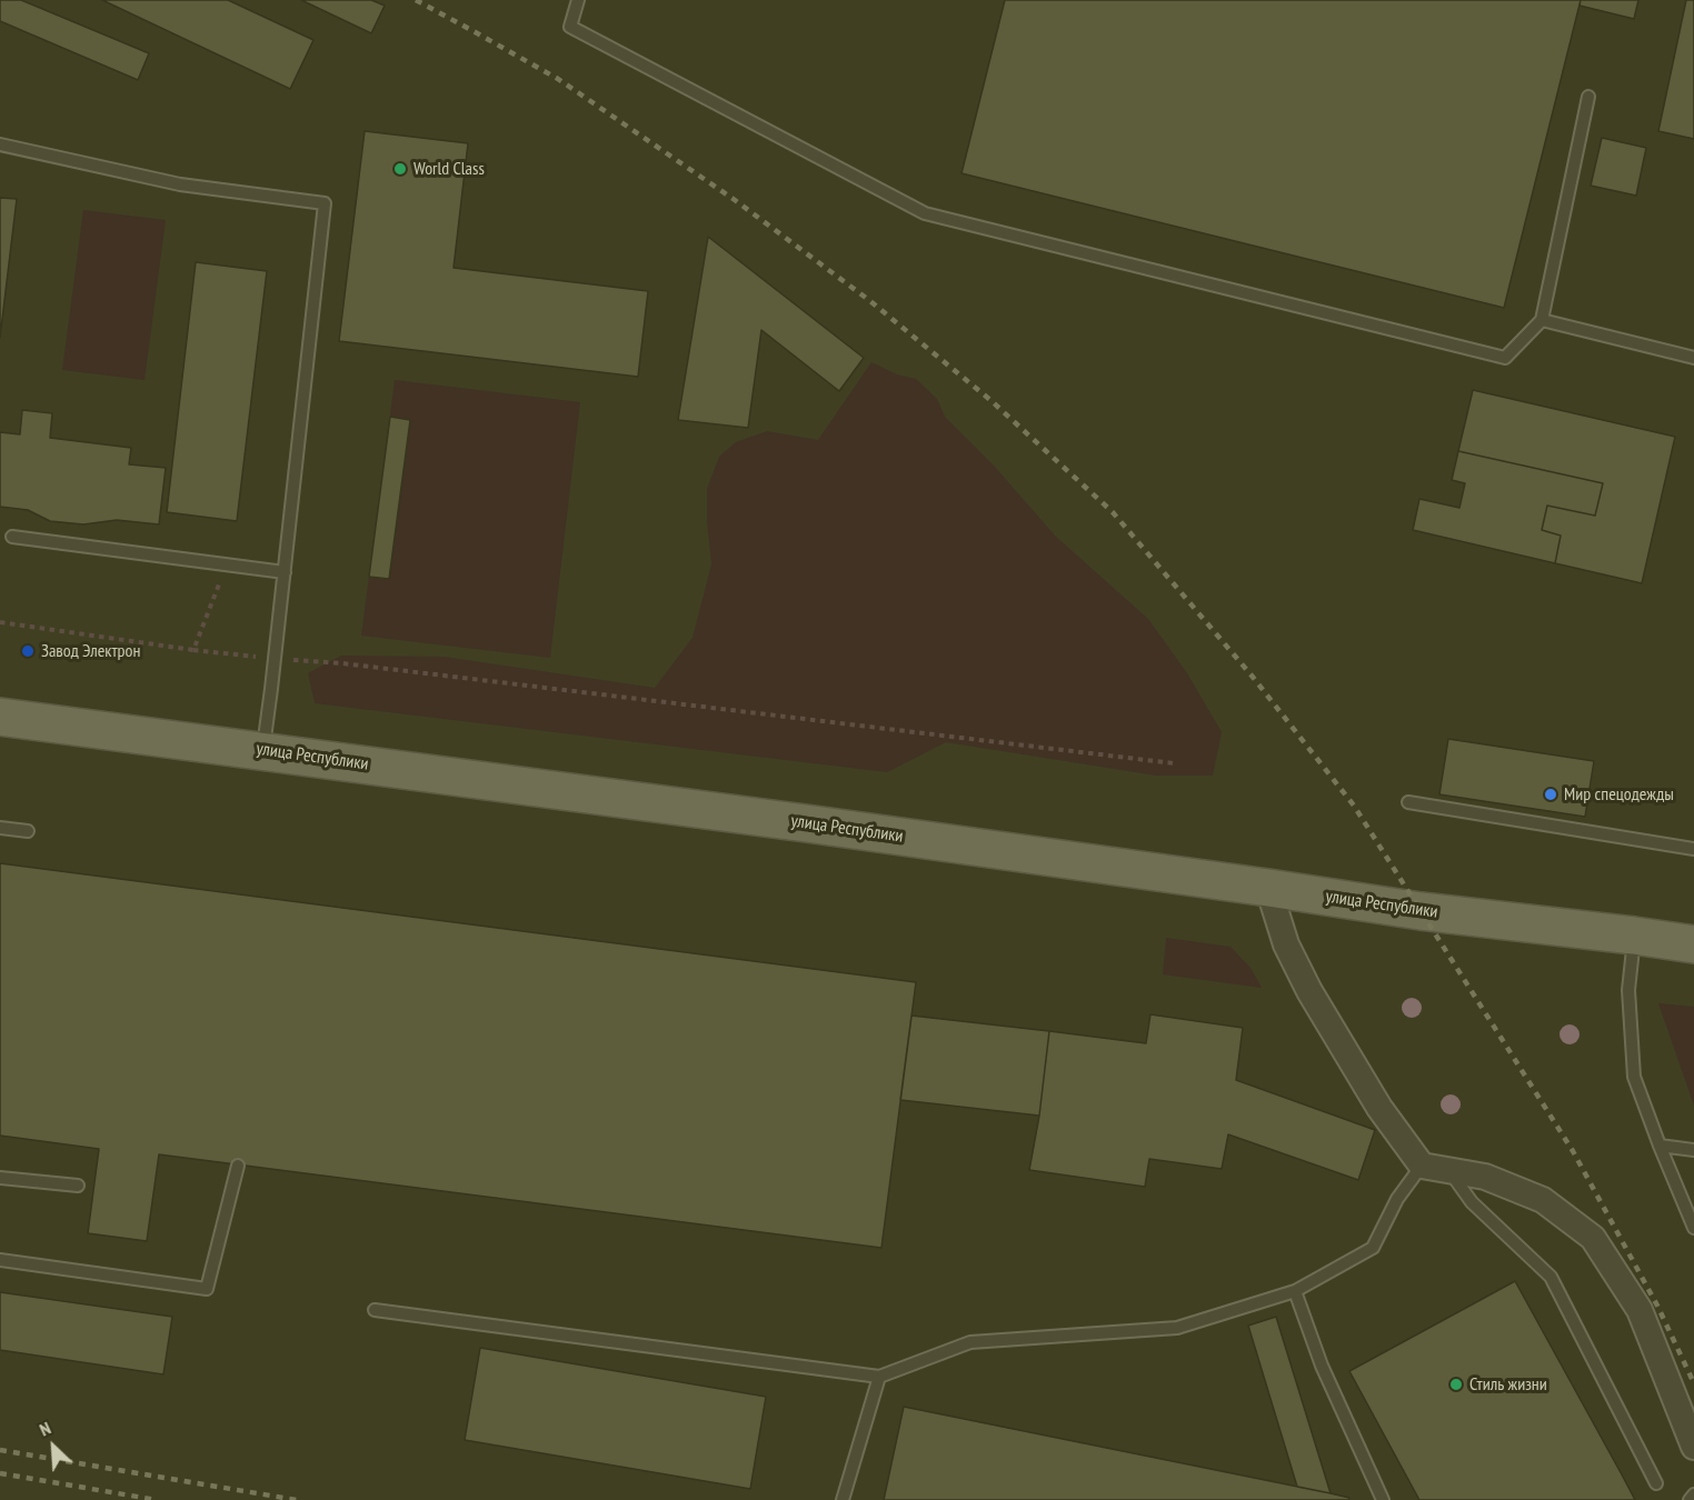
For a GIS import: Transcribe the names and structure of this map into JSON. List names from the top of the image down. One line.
{"streets":{"main road":["улица Республики"]},"places":["World Class","Завод Электрон","Мир спецодежды","Стиль жизни"],"north":"top left"}
